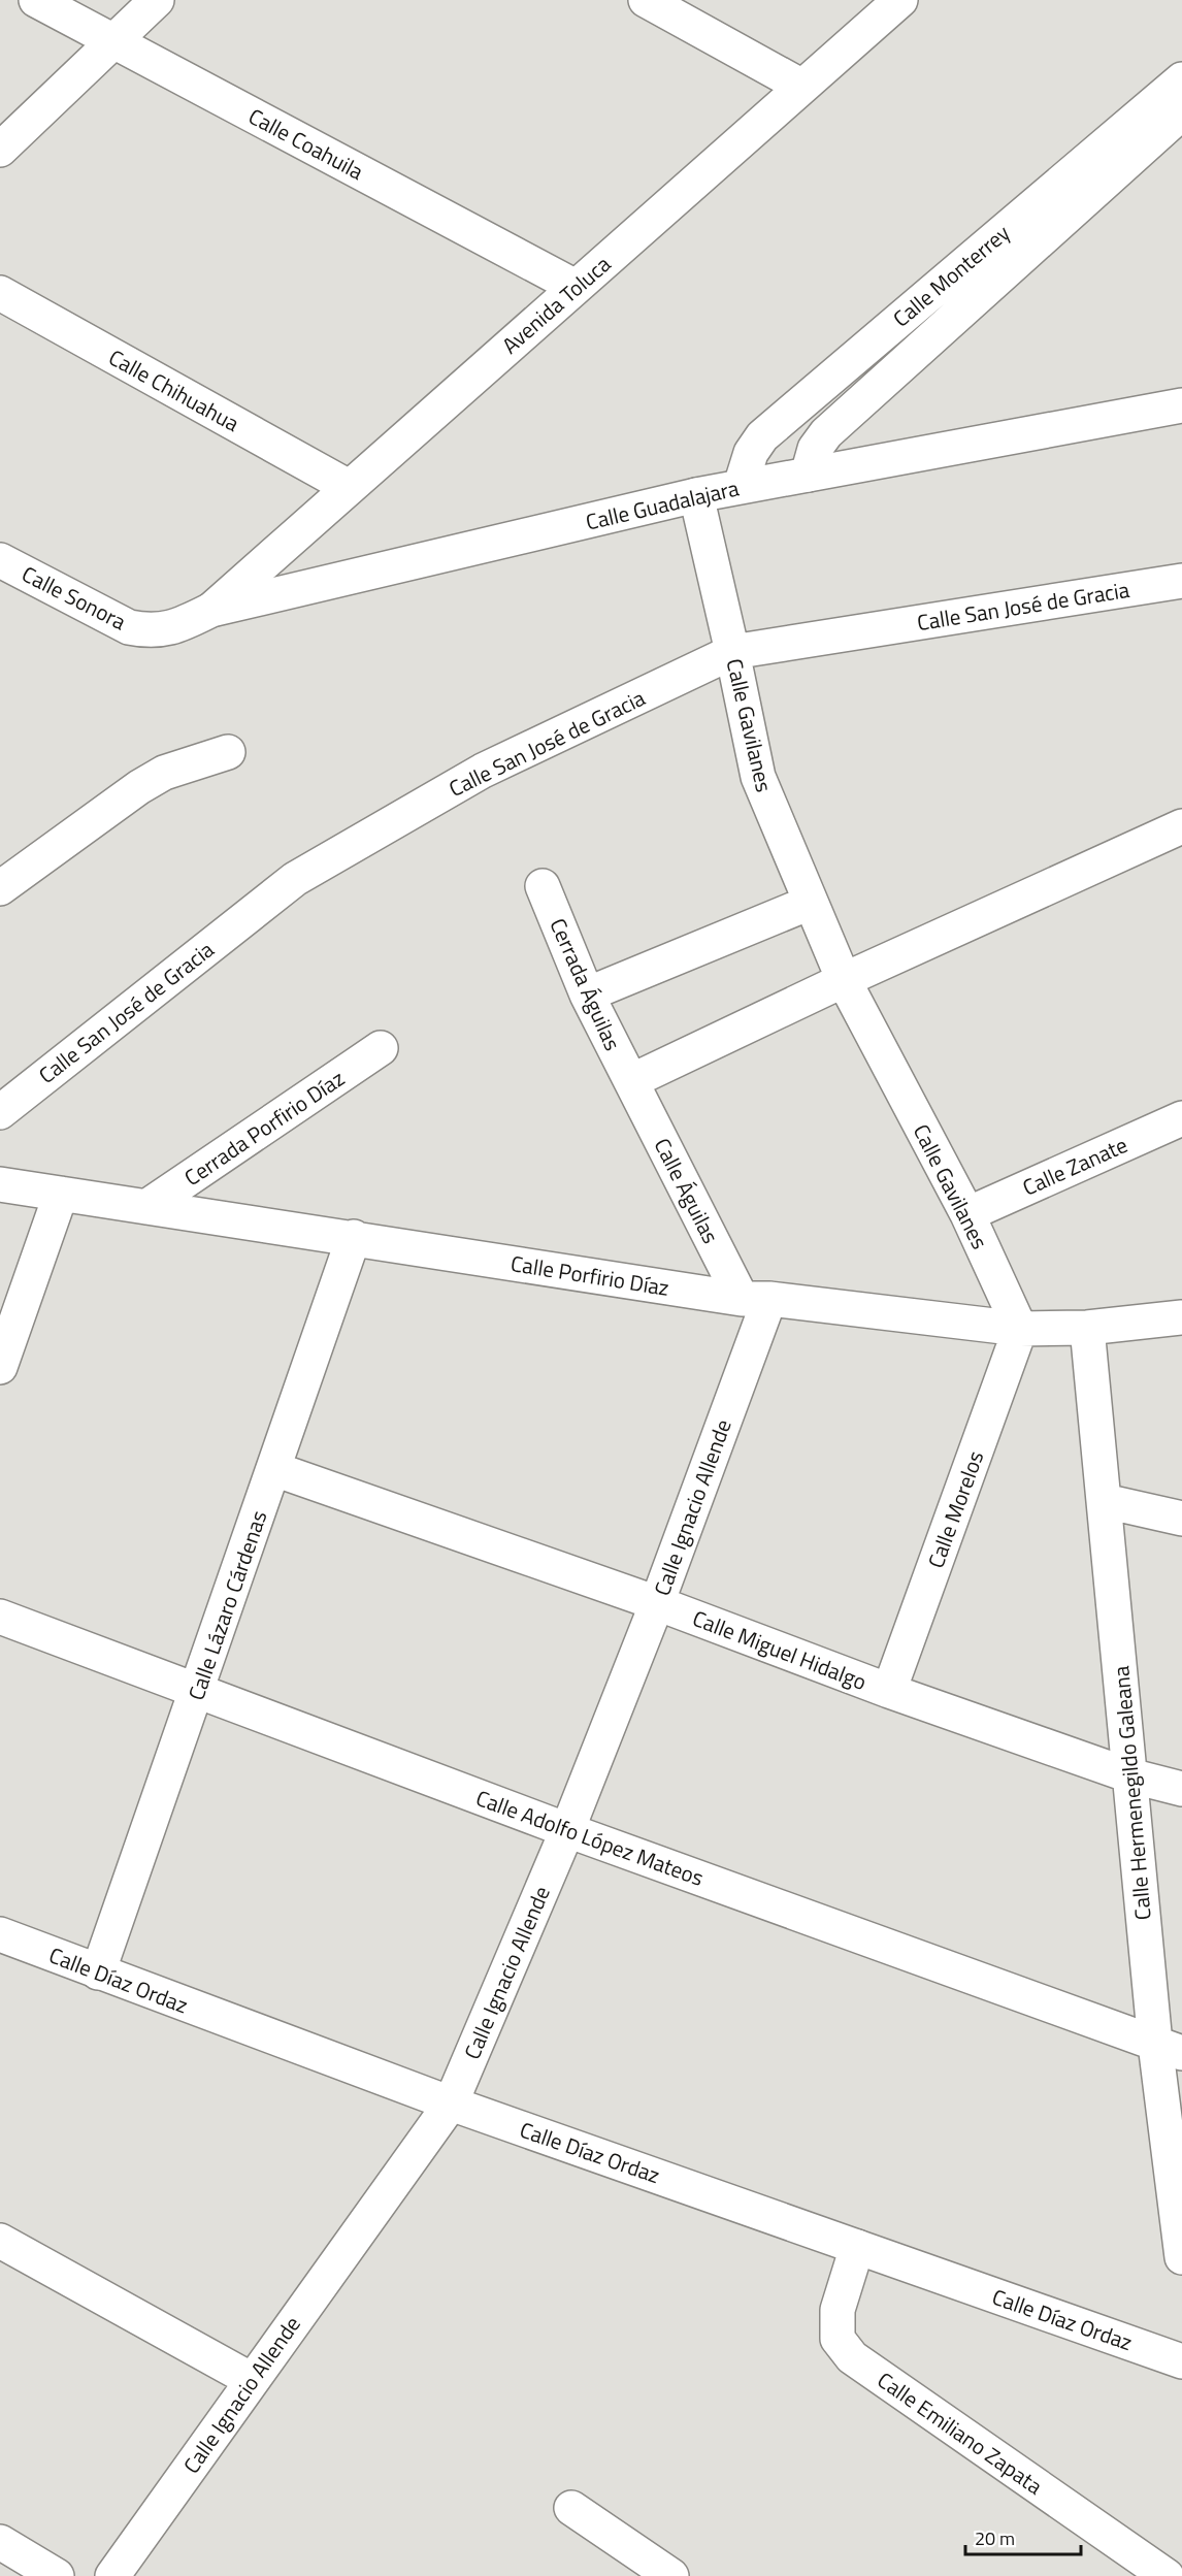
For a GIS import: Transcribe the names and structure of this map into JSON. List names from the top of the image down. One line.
{"streets":{"street":["Calle Coahuila","Calle Monterrey","Avenida Toluca","Calle Chihuahua","Calle Guadalajara","Calle Sonora","Calle San José de Gracia","Calle Gavilanes","Cerrada Águilas","Cerrada Porfirio Díaz","Calle Zanate","Calle Águilas","Calle Porfirio Díaz","Calle Ignacio Allende","Calle Morelos","Calle Lázaro Cárdenas","Calle Miguel Hidalgo","Calle Hermenegildo Galeana","Calle Adolfo López Mateos","Calle Díaz Ordaz","Calle Emiliano Zapata"]},"crossings":[["Calle Coahuila","Avenida Toluca"],["Calle Monterrey","Calle Guadalajara"],["Avenida Toluca","Calle Chihuahua"],["Avenida Toluca","Calle Guadalajara"],["Calle Guadalajara","Calle Sonora"],["Calle Guadalajara","Calle Gavilanes"],["Calle San José de Gracia","Calle Gavilanes"],["Calle Gavilanes","Calle Zanate"],["Calle Gavilanes","Calle Porfirio Díaz"],["Calle Gavilanes","Calle Morelos"],["Cerrada Águilas","Calle Águilas"],["Cerrada Porfirio Díaz","Calle Porfirio Díaz"],["Calle Águilas","Calle Porfirio Díaz"],["Calle Águilas","Calle Ignacio Allende"],["Calle Porfirio Díaz","Calle Ignacio Allende"],["Calle Porfirio Díaz","Calle Morelos"],["Calle Porfirio Díaz","Calle Lázaro Cárdenas"],["Calle Porfirio Díaz","Calle Hermenegildo Galeana"],["Calle Ignacio Allende","Calle Miguel Hidalgo"],["Calle Ignacio Allende","Calle Adolfo López Mateos"],["Calle Ignacio Allende","Calle Díaz Ordaz"],["Calle Morelos","Calle Miguel Hidalgo"],["Calle Lázaro Cárdenas","Calle Miguel Hidalgo"],["Calle Lázaro Cárdenas","Calle Adolfo López Mateos"],["Calle Lázaro Cárdenas","Calle Díaz Ordaz"],["Calle Miguel Hidalgo","Calle Hermenegildo Galeana"],["Calle Hermenegildo Galeana","Calle Adolfo López Mateos"],["Calle Díaz Ordaz","Calle Emiliano Zapata"]],"scale_bar":"20 m"}
